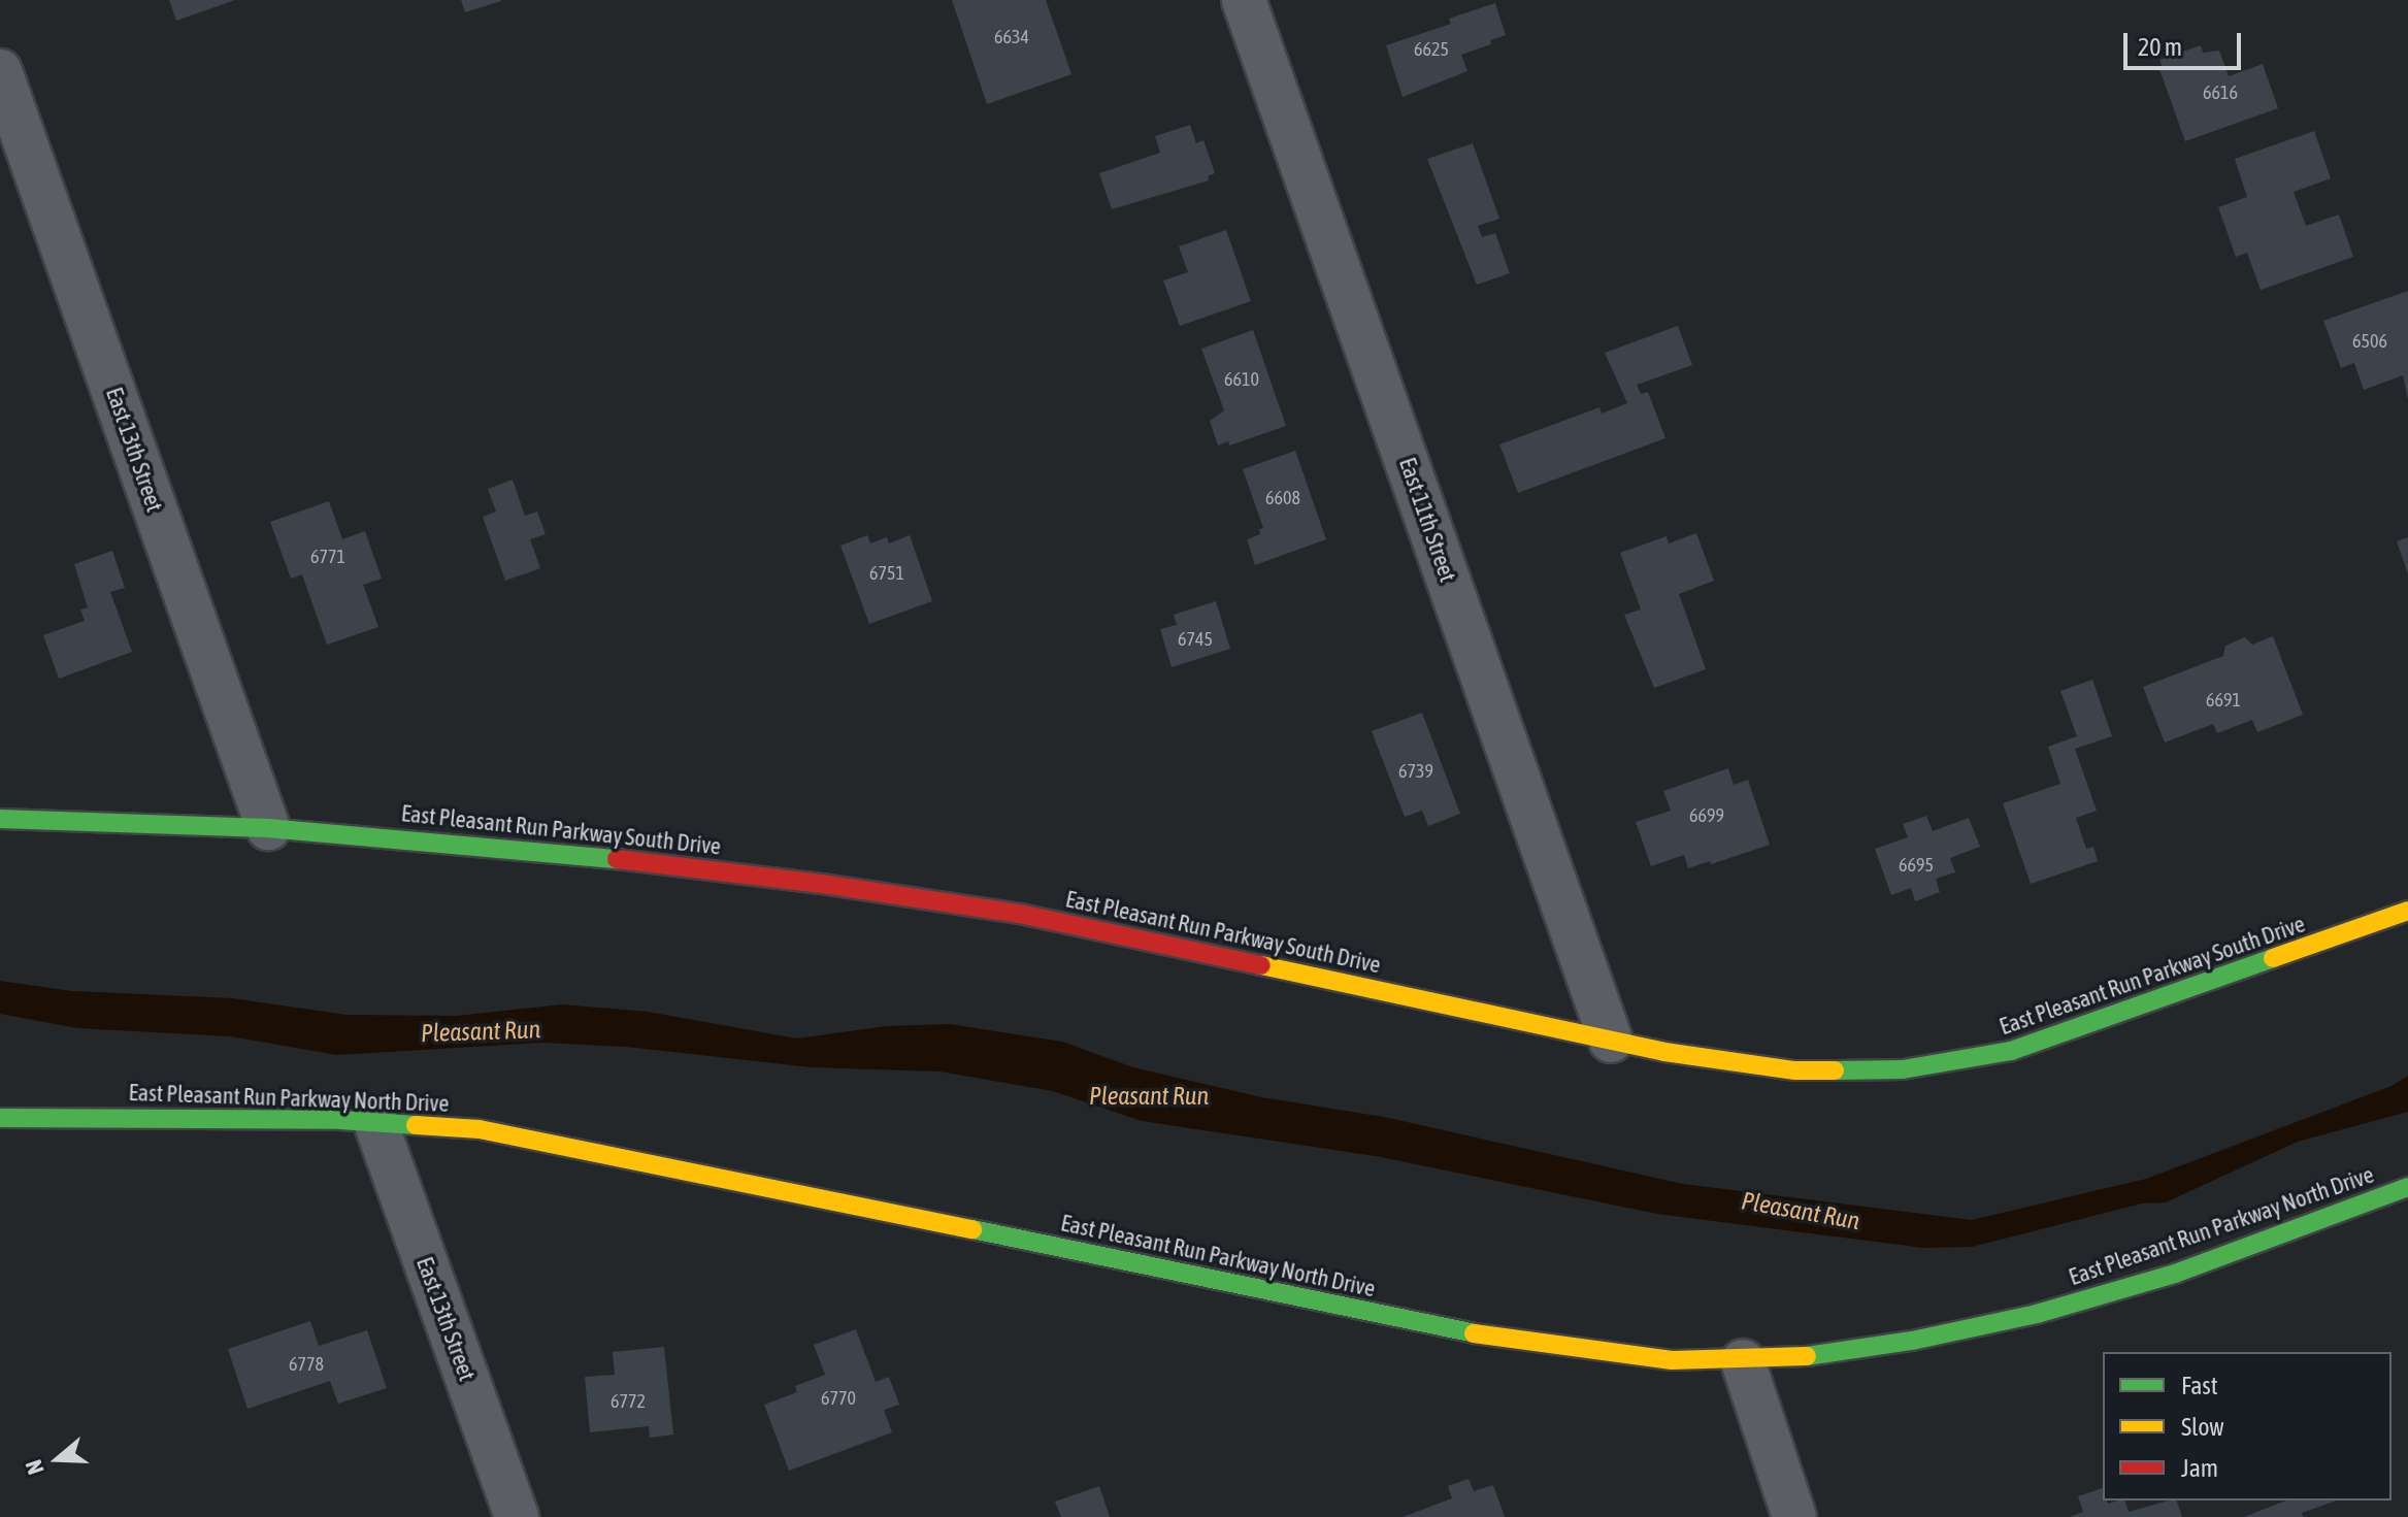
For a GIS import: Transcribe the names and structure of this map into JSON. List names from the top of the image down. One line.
{"streets":{"street":["East 13th Street","East 11th Street","East Pleasant Run Parkway South Drive","East Pleasant Run Parkway North Drive"]},"crossings":[["East 13th Street","East Pleasant Run Parkway South Drive"],["East 13th Street","East Pleasant Run Parkway North Drive"],["East 11th Street","East Pleasant Run Parkway South Drive"]],"water":["Pleasant Run"],"house_numbers":["6634","6625","6616","6506","6610","6608","6771","6751","6745","6691","6739","6699","6695","6778","6770","6772"],"legend":["Fast","Slow","Jam"],"scale_bar":"20 m","north":"left"}
